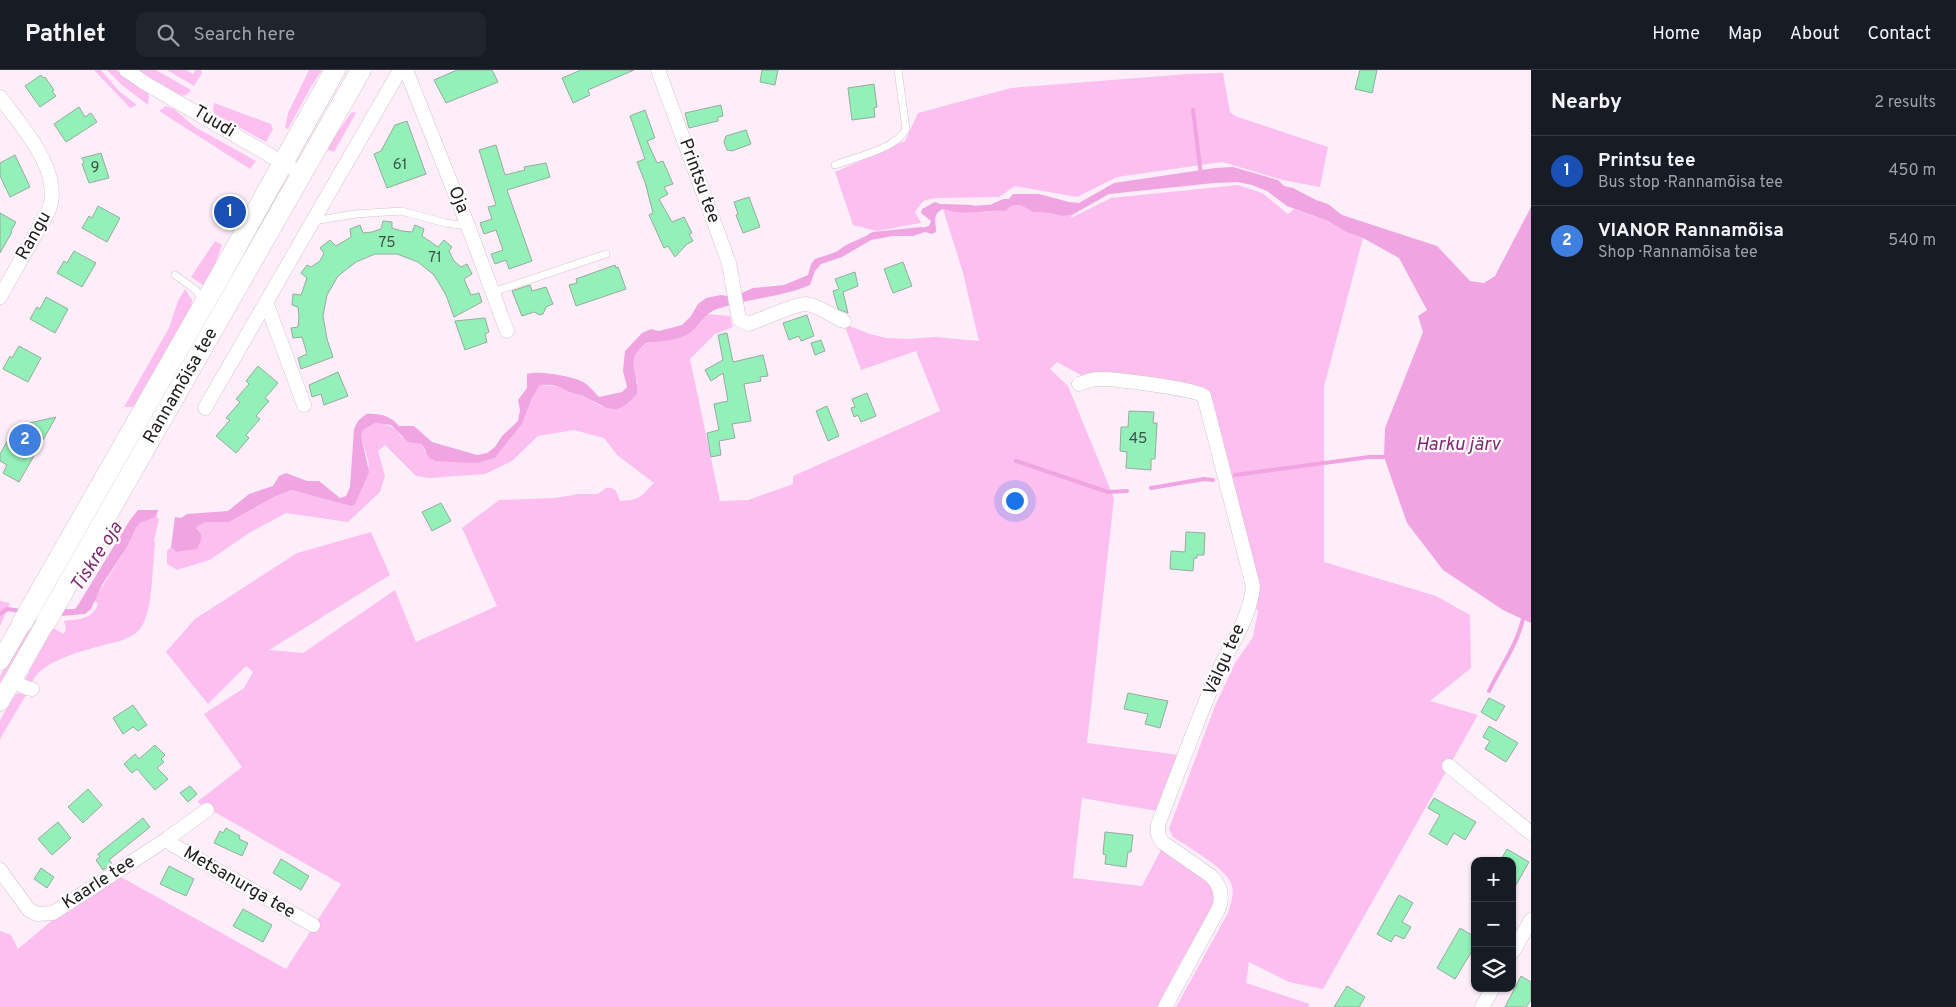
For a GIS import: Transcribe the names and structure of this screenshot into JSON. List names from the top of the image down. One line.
{"streets":{"main road":["Rannamõisa tee"],"street":["Tuudi","Printsu tee","Oja","Rangu","Välgu tee","Kaarle tee","Metsanurga tee"]},"crossings":[["Tuudi","Rannamõisa tee"],["Kaarle tee","Metsanurga tee"]],"water":["Harku järv","Tiskre oja"],"house_numbers":["61","9","75","71","45"],"page":{"header":"Pathlet","search":"Search here","nav":["Home","Map","About","Contact"],"heading":["Nearby","2 results"],"list":[{"mark":"1","name":"Printsu tee","note":"Bus stop · Rannamõisa tee","value":"450 m"},{"mark":"2","name":"VIANOR Rannamõisa","note":"Shop · Rannamõisa tee","value":"540 m"}],"pins":["1","2"],"map_buttons":["+","−"]}}
